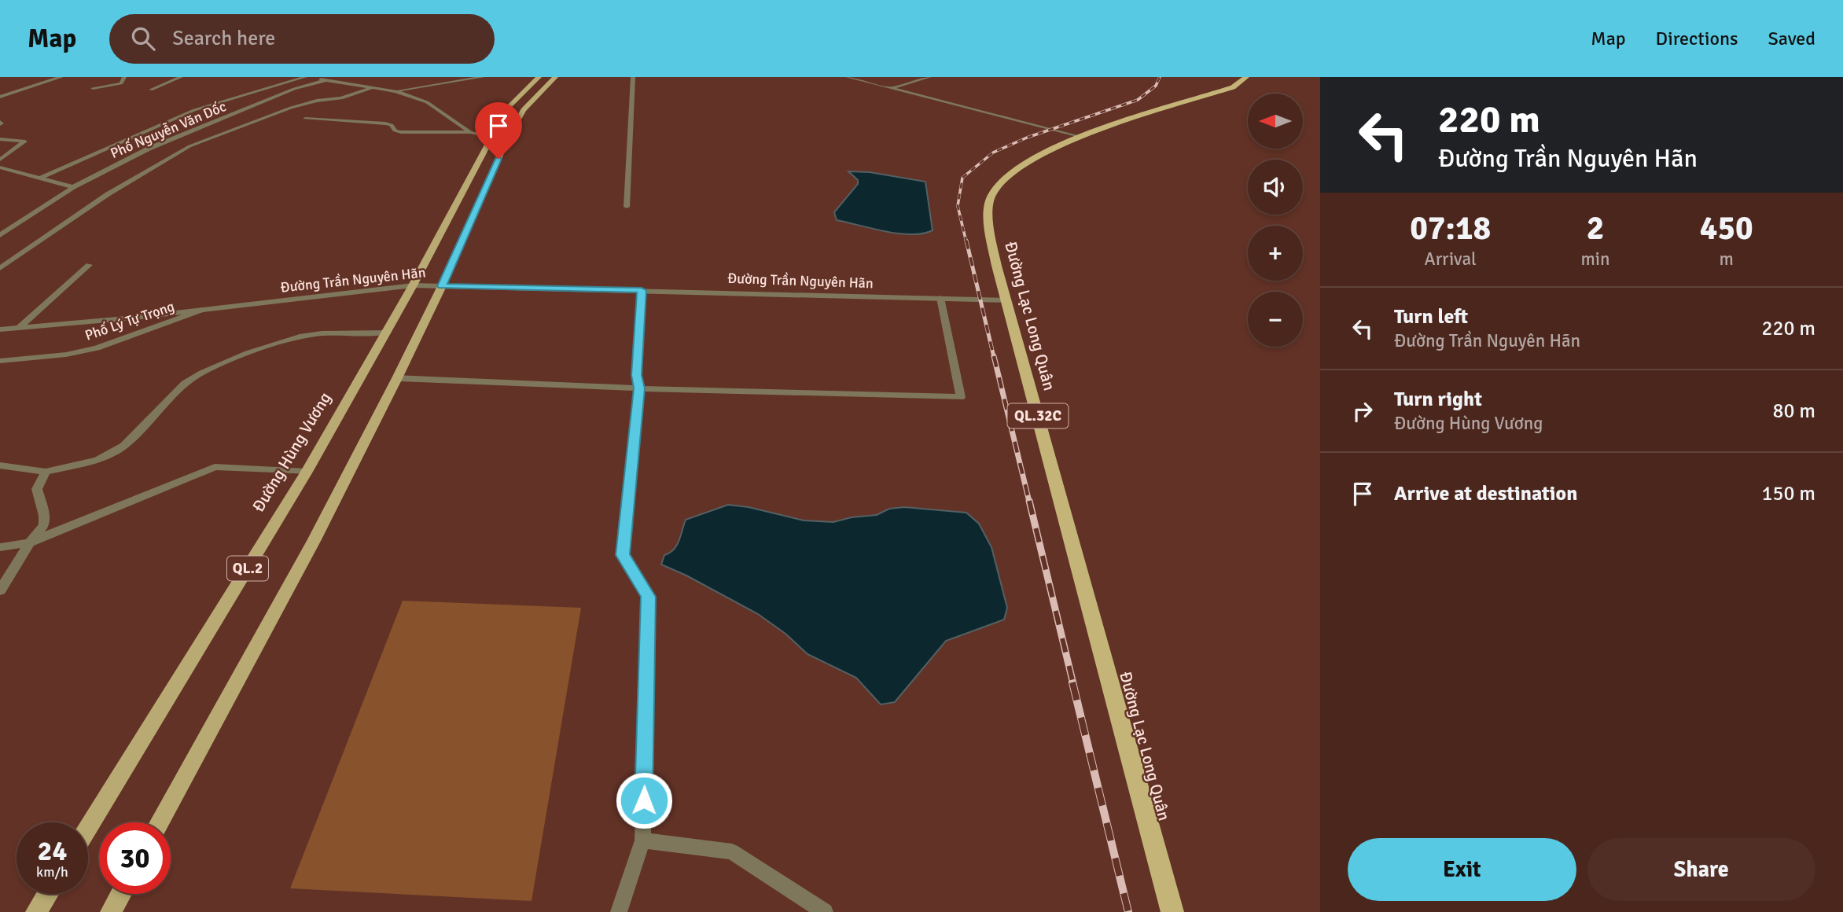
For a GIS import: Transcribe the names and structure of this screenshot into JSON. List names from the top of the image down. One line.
{"streets":{"highway":["Đường Lạc Long Quân","QL.32C"],"main road":["Đường Hùng Vương","QL.2"],"street":["Phố Nguyễn Văn Dốc","Đường Trần Nguyên Hãn","Phố Lý Tự Trọng"]},"crossings":[["Đường Trần Nguyên Hãn","Đường Lạc Long Quân"],["Đường Trần Nguyên Hãn","Phố Lý Tự Trọng"],["Đường Trần Nguyên Hãn","Đường Hùng Vương"],["Đường Trần Nguyên Hãn","QL.2"]],"north":"left","page":{"header":"Map","search":"Search here","nav":["Map","Directions","Saved"],"turn":["220 m","Đường Trần Nguyên Hãn"],"map_buttons":["+","−"],"eta":["07:18","Arrival","2","min","450","m"],"list":[{"name":"Turn left","note":"Đường Trần Nguyên Hãn","value":"220 m"},{"name":"Turn right","note":"Đường Hùng Vương","value":"80 m"},{"name":"Arrive at destination","value":"150 m"}],"speed":"24 km/h","limit":"30","buttons":["Exit","Share"]}}
